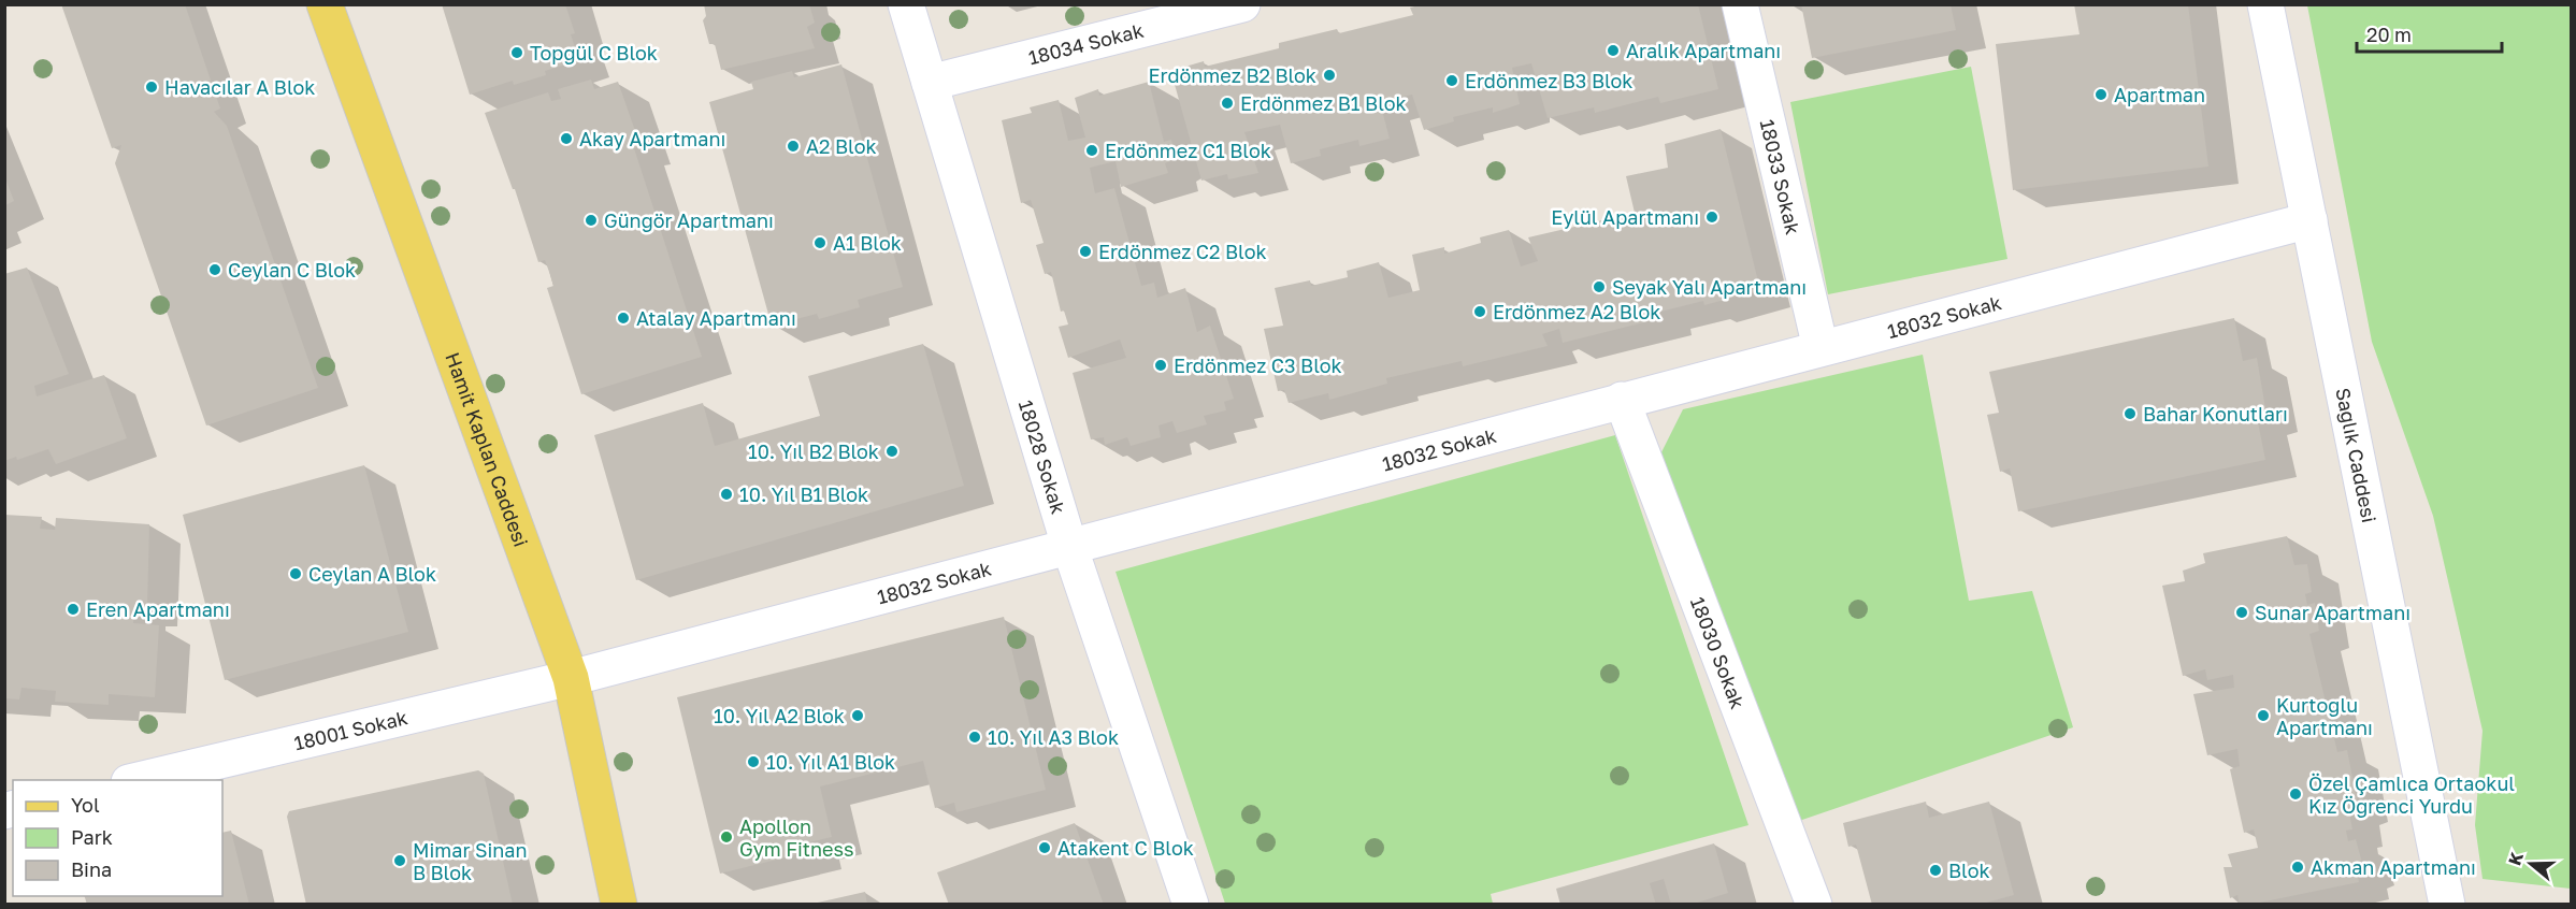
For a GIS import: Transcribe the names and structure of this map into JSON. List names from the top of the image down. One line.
{"streets":{"main road":["Hamit Kaplan Caddesi"],"street":["18034 Sokak","18033 Sokak","18032 Sokak","Sağlık Caddesi","18028 Sokak","18030 Sokak","18001 Sokak"]},"crossings":[["18034 Sokak","18028 Sokak"],["18033 Sokak","18032 Sokak"],["18032 Sokak","Hamit Kaplan Caddesi"],["18032 Sokak","Sağlık Caddesi"],["18032 Sokak","18028 Sokak"],["18032 Sokak","18030 Sokak"],["18032 Sokak","18001 Sokak"],["Hamit Kaplan Caddesi","18001 Sokak"]],"places":["Aralık Apartmanı","Topgül C Blok","Erdönmez B2 Blok","Erdönmez B3 Blok","Havacılar A Blok","Apartman","Erdönmez B1 Blok","Akay Apartmanı","A2 Blok","Erdönmez C1 Blok","Eylül Apartmanı","Güngör Apartmanı","A1 Blok","Erdönmez C2 Blok","Ceylan C Blok","Seyak Yalı Apartmanı","Erdönmez A2 Blok","Atalay Apartmanı","Erdönmez C3 Blok","Bahar Konutları","10. Yıl B2 Blok","10. Yıl B1 Blok","Ceylan A Blok","Eren Apartmanı","Sunar Apartmanı","10. Yıl A2 Blok","Kurtoğlu Apartmanı","10. Yıl A3 Blok","10. Yıl A1 Blok","Özel Çamlıca Ortaokul Kız Öğrenci Yurdu","Apollon Gym Fitness","Atakent C Blok","Mimar Sinan B Blok","Akman Apartmanı","Blok"],"legend":["Yol","Park","Bina"],"scale_bar":"20 m","north":"left"}
